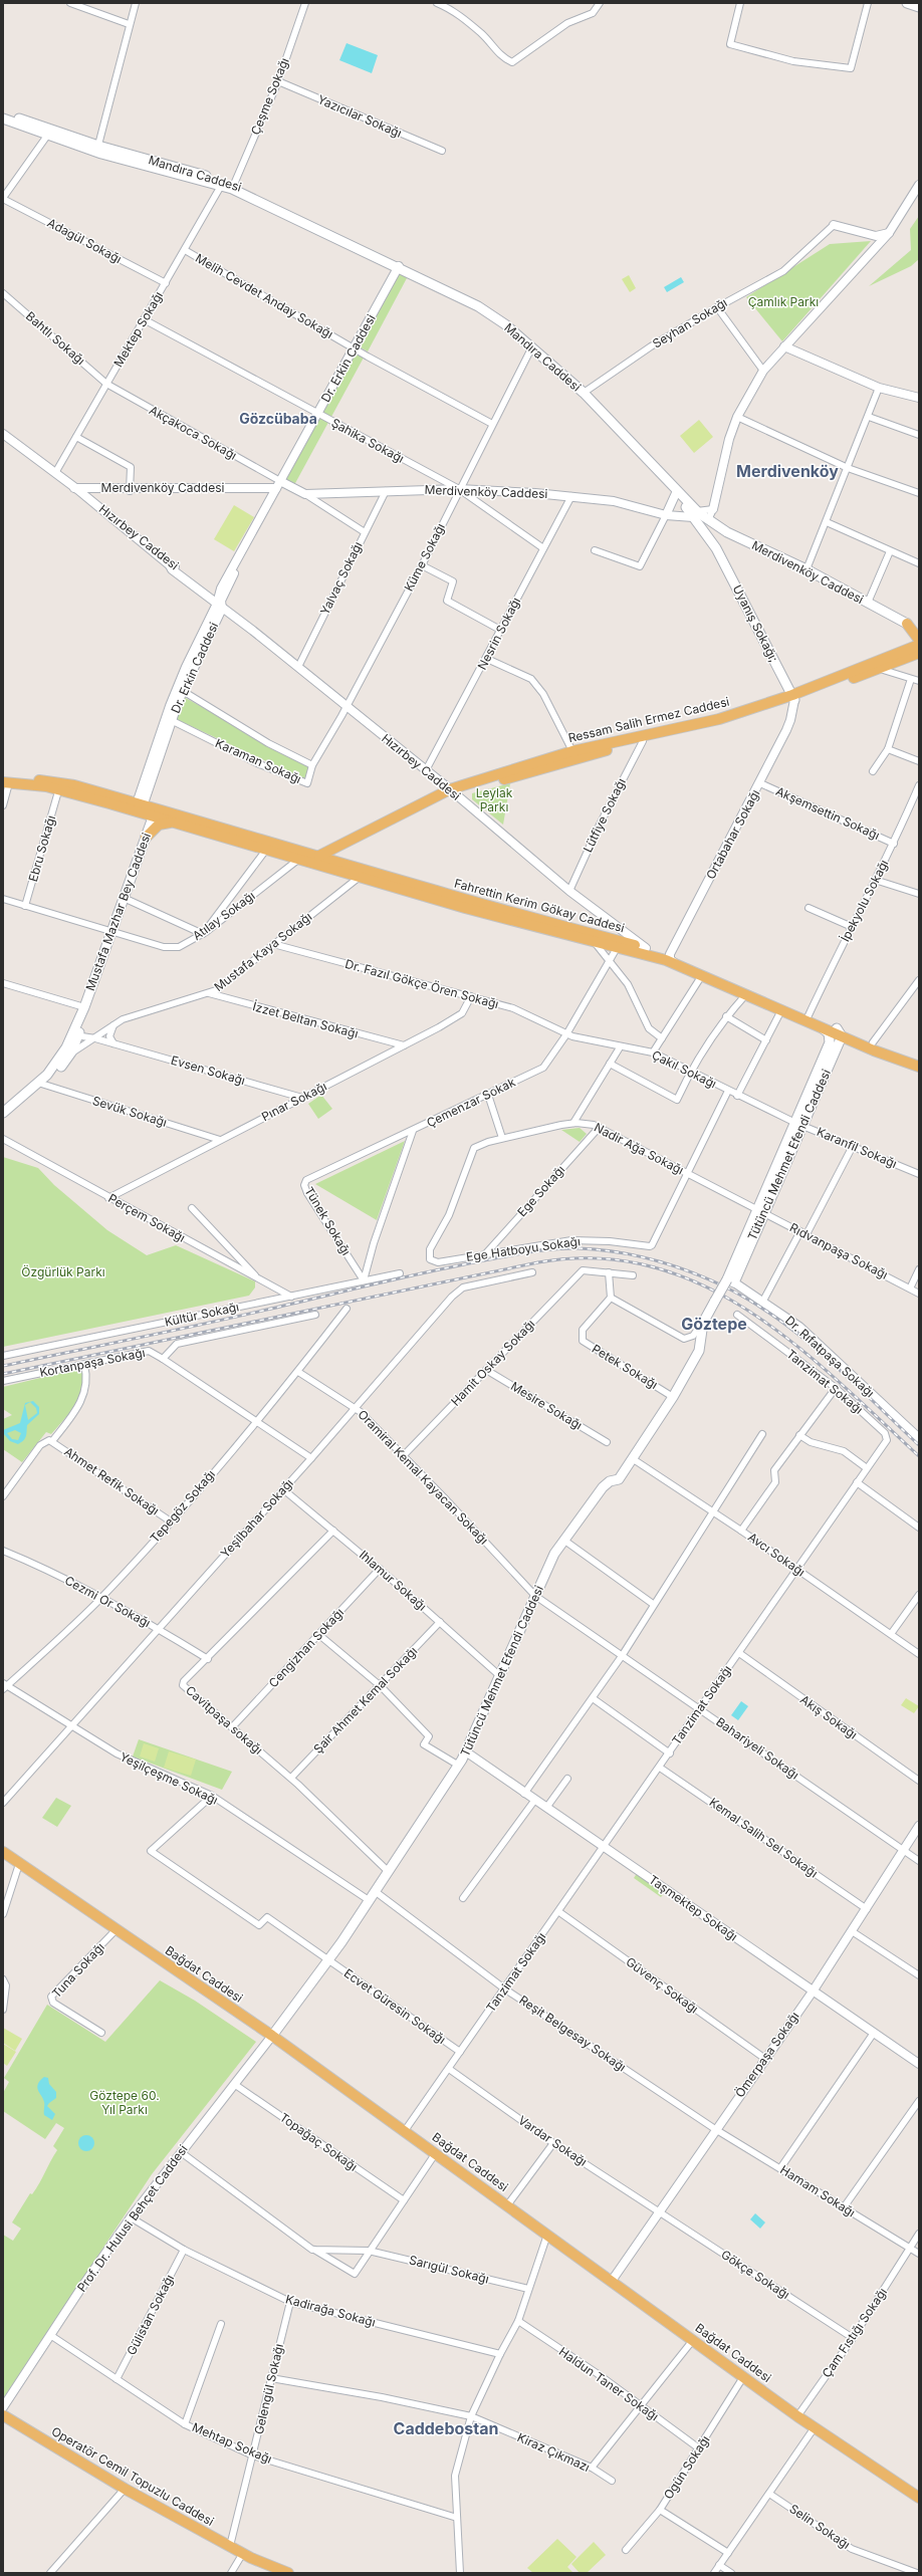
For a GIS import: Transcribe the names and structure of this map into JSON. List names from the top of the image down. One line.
{"streets":{"main road":["Mandıra Caddesi","Merdivenköy Caddesi","Uyanış Sokağı;","Ressam Salih Ermez Caddesi","Fahrettin Kerim Gökay Caddesi","Mustafa Mazhar Bey Caddesi","Tütüncü Mehmet Efendi Caddesi","Bağdat Caddesi","Operatör Cemil Topuzlu Caddesi"],"street":["Çeşme Sokağı","Yazıcılar Sokağı","Adagül Sokağı","Melih Cevdet Anday Sokağı","Seyhan Sokağı","Mektep Sokağı","Bahtlı Sokağı","Dr. Erkin Caddesi","Akçakoca Sokağı","Şahika Sokağı","Hızırbey Caddesi","Küme Sokağı","Yalvaç Sokağı","Nesrin Sokağı","Karaman Sokağı","Akşemsettin Sokağı","Lütfiye Sokağı","Ortabahar Sokağı","Ebru Sokağı","İpekyolu Sokağı","Atılay Sokağı","Mustafa Kaya Sokağı","Dr. Fazıl Gökçe Ören Sokağı","İzzet Beltan Sokağı","Çakıl Sokağı","Evsen Sokağı","Pınar Sokağı","Çemenzar Sokak","Sevük Sokağı","Karanfil Sokağı","Nadir Ağa Sokağı","Ege Sokağı","Perçem Sokağı","Tünek Sokağı","Ege Hatboyu Sokağı","Rıdvanpaşa Sokağı","Kültür Sokağı","Dr. Rıfatpaşa Sokağı","Kortanpaşa Sokağı","Hamit Oskay Sokağı","Petek Sokağı","Tanzimat Sokağı","Mesire Sokağı","Oramiral Kemal Kayacan Sokağı","Ahmet Refik Sokağı","Tepegöz Sokağı","Yeşilbahar Sokağı","Avcı Sokağı","Ihlamur Sokağı","Cezmi Or Sokağı","Cengizhan Sokağı","Şair Ahmet Kemal Sokağı","Akış Sokağı","Cavitpaşa sokağı","Bahariyeli Sokağı","Yeşilçeşme Sokağı","Kemal Salih Sel Sokağı","Taşmektep Sokağı","Tuna Sokağı","Güvenç Sokağı","Ecvet Güresin Sokağı","Reşit Belgesay Sokağı","Ömerpaşa Sokağı","Vardar Sokağı","Topağaç Sokağı","Hamam Sokağı","Prof. Dr. Hulusi Behçet Caddesi","Sarıgül Sokağı","Gökçe Sokağı","Kadirağa Sokağı","Gülistan Sokağı","Çam Fıstığı Sokağı","Haldun Taner Sokağı","Gelengül Sokağı","Mehtap Sokağı","Kiraz Çıkmazı","Ogün Sokağı","Selin Sokağı"]},"crossings":[["Çeşme Sokağı","Yazıcılar Sokağı"],["Çeşme Sokağı","Mandıra Caddesi"],["Mandıra Caddesi","Seyhan Sokağı"],["Mandıra Caddesi","Mektep Sokağı"],["Mandıra Caddesi","Dr. Erkin Caddesi"],["Mandıra Caddesi","Merdivenköy Caddesi"],["Mandıra Caddesi","Küme Sokağı"],["Mandıra Caddesi","Uyanış Sokağı;"],["Adagül Sokağı","Mektep Sokağı"],["Melih Cevdet Anday Sokağı","Mektep Sokağı"],["Melih Cevdet Anday Sokağı","Dr. Erkin Caddesi"],["Melih Cevdet Anday Sokağı","Küme Sokağı"],["Mektep Sokağı","Bahtlı Sokağı"],["Mektep Sokağı","Akçakoca Sokağı"],["Mektep Sokağı","Şahika Sokağı"],["Mektep Sokağı","Hızırbey Caddesi"],["Bahtlı Sokağı","Akçakoca Sokağı"],["Dr. Erkin Caddesi","Akçakoca Sokağı"],["Dr. Erkin Caddesi","Şahika Sokağı"],["Dr. Erkin Caddesi","Merdivenköy Caddesi"],["Dr. Erkin Caddesi","Hızırbey Caddesi"],["Dr. Erkin Caddesi","Karaman Sokağı"],["Dr. Erkin Caddesi","Fahrettin Kerim Gökay Caddesi"],["Akçakoca Sokağı","Merdivenköy Caddesi"],["Şahika Sokağı","Merdivenköy Caddesi"],["Şahika Sokağı","Küme Sokağı"],["Şahika Sokağı","Nesrin Sokağı"],["Merdivenköy Caddesi","Küme Sokağı"],["Merdivenköy Caddesi","Yalvaç Sokağı"],["Merdivenköy Caddesi","Uyanış Sokağı;"],["Merdivenköy Caddesi","Nesrin Sokağı"],["Hızırbey Caddesi","Küme Sokağı"],["Hızırbey Caddesi","Yalvaç Sokağı"],["Hızırbey Caddesi","Nesrin Sokağı"],["Hızırbey Caddesi","Ressam Salih Ermez Caddesi"],["Hızırbey Caddesi","Lütfiye Sokağı"],["Hızırbey Caddesi","Fahrettin Kerim Gökay Caddesi"],["Küme Sokağı","Karaman Sokağı"],["Uyanış Sokağı;","Ressam Salih Ermez Caddesi"],["Uyanış Sokağı;","Ortabahar Sokağı"],["Ressam Salih Ermez Caddesi","Lütfiye Sokağı"],["Ressam Salih Ermez Caddesi","Ortabahar Sokağı"],["Ressam Salih Ermez Caddesi","Fahrettin Kerim Gökay Caddesi"],["Akşemsettin Sokağı","Ortabahar Sokağı"],["Akşemsettin Sokağı","İpekyolu Sokağı"],["Ortabahar Sokağı","Fahrettin Kerim Gökay Caddesi"],["Ebru Sokağı","Fahrettin Kerim Gökay Caddesi"],["Ebru Sokağı","Atılay Sokağı"],["İpekyolu Sokağı","Fahrettin Kerim Gökay Caddesi"],["Fahrettin Kerim Gökay Caddesi","Mustafa Mazhar Bey Caddesi"],["Fahrettin Kerim Gökay Caddesi","Atılay Sokağı"],["Fahrettin Kerim Gökay Caddesi","Mustafa Kaya Sokağı"],["Fahrettin Kerim Gökay Caddesi","Çemenzar Sokak"],["Fahrettin Kerim Gökay Caddesi","Tütüncü Mehmet Efendi Caddesi"],["Mustafa Mazhar Bey Caddesi","Atılay Sokağı"],["Mustafa Mazhar Bey Caddesi","Mustafa Kaya Sokağı"],["Mustafa Mazhar Bey Caddesi","Evsen Sokağı"],["Mustafa Mazhar Bey Caddesi","Sevük Sokağı"],["Mustafa Kaya Sokağı","Dr. Fazıl Gökçe Ören Sokağı"],["Mustafa Kaya Sokağı","İzzet Beltan Sokağı"],["Mustafa Kaya Sokağı","Evsen Sokağı"],["Dr. Fazıl Gökçe Ören Sokağı","Çakıl Sokağı"],["Dr. Fazıl Gökçe Ören Sokağı","Pınar Sokağı"],["Dr. Fazıl Gökçe Ören Sokağı","Çemenzar Sokak"],["İzzet Beltan Sokağı","Pınar Sokağı"],["Çakıl Sokağı","Çemenzar Sokak"],["Çakıl Sokağı","Karanfil Sokağı"],["Çakıl Sokağı","Tütüncü Mehmet Efendi Caddesi"],["Evsen Sokağı","Pınar Sokağı"],["Pınar Sokağı","Sevük Sokağı"],["Pınar Sokağı","Perçem Sokağı"],["Çemenzar Sokak","Tünek Sokağı"],["Çemenzar Sokak","Kültür Sokağı"],["Karanfil Sokağı","Tütüncü Mehmet Efendi Caddesi"],["Nadir Ağa Sokağı","Tütüncü Mehmet Efendi Caddesi"],["Nadir Ağa Sokağı","Ege Sokağı"],["Nadir Ağa Sokağı","Ege Hatboyu Sokağı"],["Nadir Ağa Sokağı","Rıdvanpaşa Sokağı"],["Tütüncü Mehmet Efendi Caddesi","Rıdvanpaşa Sokağı"],["Tütüncü Mehmet Efendi Caddesi","Dr. Rıfatpaşa Sokağı"],["Tütüncü Mehmet Efendi Caddesi","Petek Sokağı"],["Tütüncü Mehmet Efendi Caddesi","Oramiral Kemal Kayacan Sokağı"],["Tütüncü Mehmet Efendi Caddesi","Avcı Sokağı"],["Tütüncü Mehmet Efendi Caddesi","Ihlamur Sokağı"],["Tütüncü Mehmet Efendi Caddesi","Cavitpaşa sokağı"],["Tütüncü Mehmet Efendi Caddesi","Bahariyeli Sokağı"],["Tütüncü Mehmet Efendi Caddesi","Yeşilçeşme Sokağı"],["Tütüncü Mehmet Efendi Caddesi","Taşmektep Sokağı"],["Tütüncü Mehmet Efendi Caddesi","Bağdat Caddesi"],["Tütüncü Mehmet Efendi Caddesi","Ecvet Güresin Sokağı"],["Tütüncü Mehmet Efendi Caddesi","Reşit Belgesay Sokağı"],["Tütüncü Mehmet Efendi Caddesi","Prof. Dr. Hulusi Behçet Caddesi"],["Ege Sokağı","Ege Hatboyu Sokağı"],["Perçem Sokağı","Kültür Sokağı"],["Tünek Sokağı","Kültür Sokağı"],["Kortanpaşa Sokağı","Ahmet Refik Sokağı"],["Hamit Oskay Sokağı","Mesire Sokağı"],["Hamit Oskay Sokağı","Oramiral Kemal Kayacan Sokağı"],["Tanzimat Sokağı","Avcı Sokağı"],["Tanzimat Sokağı","Akış Sokağı"],["Tanzimat Sokağı","Bahariyeli Sokağı"],["Tanzimat Sokağı","Kemal Salih Sel Sokağı"],["Tanzimat Sokağı","Taşmektep Sokağı"],["Tanzimat Sokağı","Bağdat Caddesi"],["Tanzimat Sokağı","Güvenç Sokağı"],["Tanzimat Sokağı","Ecvet Güresin Sokağı"],["Tanzimat Sokağı","Reşit Belgesay Sokağı"],["Tanzimat Sokağı","Vardar Sokağı"],["Oramiral Kemal Kayacan Sokağı","Tepegöz Sokağı"],["Oramiral Kemal Kayacan Sokağı","Yeşilbahar Sokağı"],["Oramiral Kemal Kayacan Sokağı","Bahariyeli Sokağı"],["Ahmet Refik Sokağı","Tepegöz Sokağı"],["Tepegöz Sokağı","Cezmi Or Sokağı"],["Tepegöz Sokağı","Yeşilçeşme Sokağı"],["Yeşilbahar Sokağı","Ihlamur Sokağı"],["Yeşilbahar Sokağı","Cezmi Or Sokağı"],["Yeşilbahar Sokağı","Yeşilçeşme Sokağı"],["Ihlamur Sokağı","Cengizhan Sokağı"],["Ihlamur Sokağı","Şair Ahmet Kemal Sokağı"],["Ihlamur Sokağı","Cavitpaşa sokağı"],["Cezmi Or Sokağı","Cavitpaşa sokağı"],["Cengizhan Sokağı","Cavitpaşa sokağı"],["Şair Ahmet Kemal Sokağı","Cavitpaşa sokağı"],["Bahariyeli Sokağı","Ömerpaşa Sokağı"],["Yeşilçeşme Sokağı","Ecvet Güresin Sokağı"],["Kemal Salih Sel Sokağı","Ömerpaşa Sokağı"],["Taşmektep Sokağı","Ömerpaşa Sokağı"],["Tuna Sokağı","Bağdat Caddesi"],["Bağdat Caddesi","Ömerpaşa Sokağı"],["Bağdat Caddesi","Prof. Dr. Hulusi Behçet Caddesi"],["Bağdat Caddesi","Çam Fıstığı Sokağı"],["Bağdat Caddesi","Ogün Sokağı"],["Güvenç Sokağı","Ömerpaşa Sokağı"],["Reşit Belgesay Sokağı","Ömerpaşa Sokağı"],["Reşit Belgesay Sokağı","Hamam Sokağı"],["Ömerpaşa Sokağı","Vardar Sokağı"],["Ömerpaşa Sokağı","Hamam Sokağı"],["Ömerpaşa Sokağı","Gökçe Sokağı"],["Vardar Sokağı","Gökçe Sokağı"],["Topağaç Sokağı","Prof. Dr. Hulusi Behçet Caddesi"],["Hamam Sokağı","Çam Fıstığı Sokağı"],["Prof. Dr. Hulusi Behçet Caddesi","Kadirağa Sokağı"],["Prof. Dr. Hulusi Behçet Caddesi","Mehtap Sokağı"],["Gökçe Sokağı","Çam Fıstığı Sokağı"],["Kadirağa Sokağı","Gülistan Sokağı"],["Kadirağa Sokağı","Gelengül Sokağı"],["Gülistan Sokağı","Mehtap Sokağı"],["Haldun Taner Sokağı","Ogün Sokağı"],["Gelengül Sokağı","Mehtap Sokağı"],["Gelengül Sokağı","Kiraz Çıkmazı"],["Gelengül Sokağı","Operatör Cemil Topuzlu Caddesi"]],"districts":["Gözcübaba","Merdivenköy","Göztepe","Caddebostan"],"parks":["Çamlık Parkı","Leylak Parkı","Özgürlük Parkı","Göztepe 60. Yıl Parkı"]}
